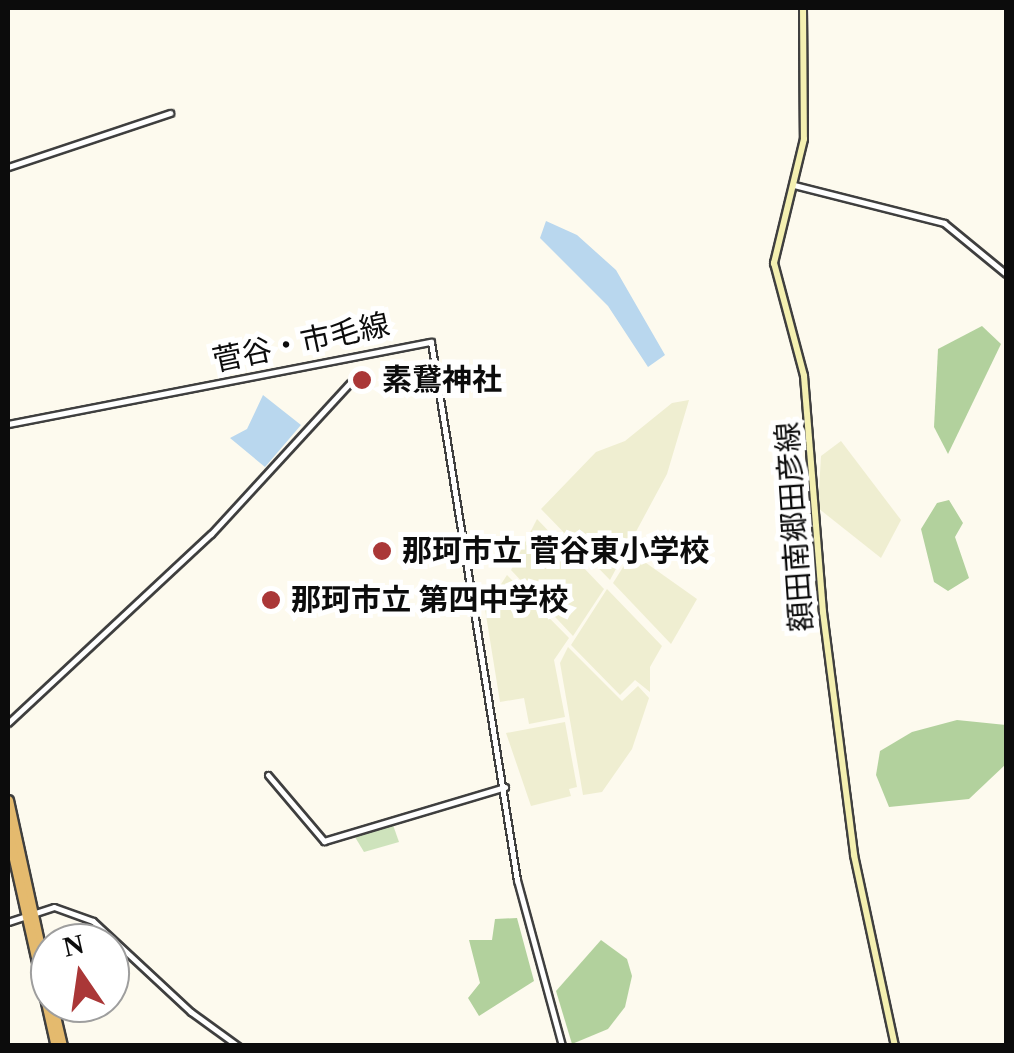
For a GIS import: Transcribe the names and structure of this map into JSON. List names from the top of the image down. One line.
{"streets":{"main road":["額田南郷田彦線"],"street":["菅谷・市毛線"]},"places":["素鵞神社","那珂市立 菅谷東小学校","那珂市立 第四中学校"],"north":"top"}
